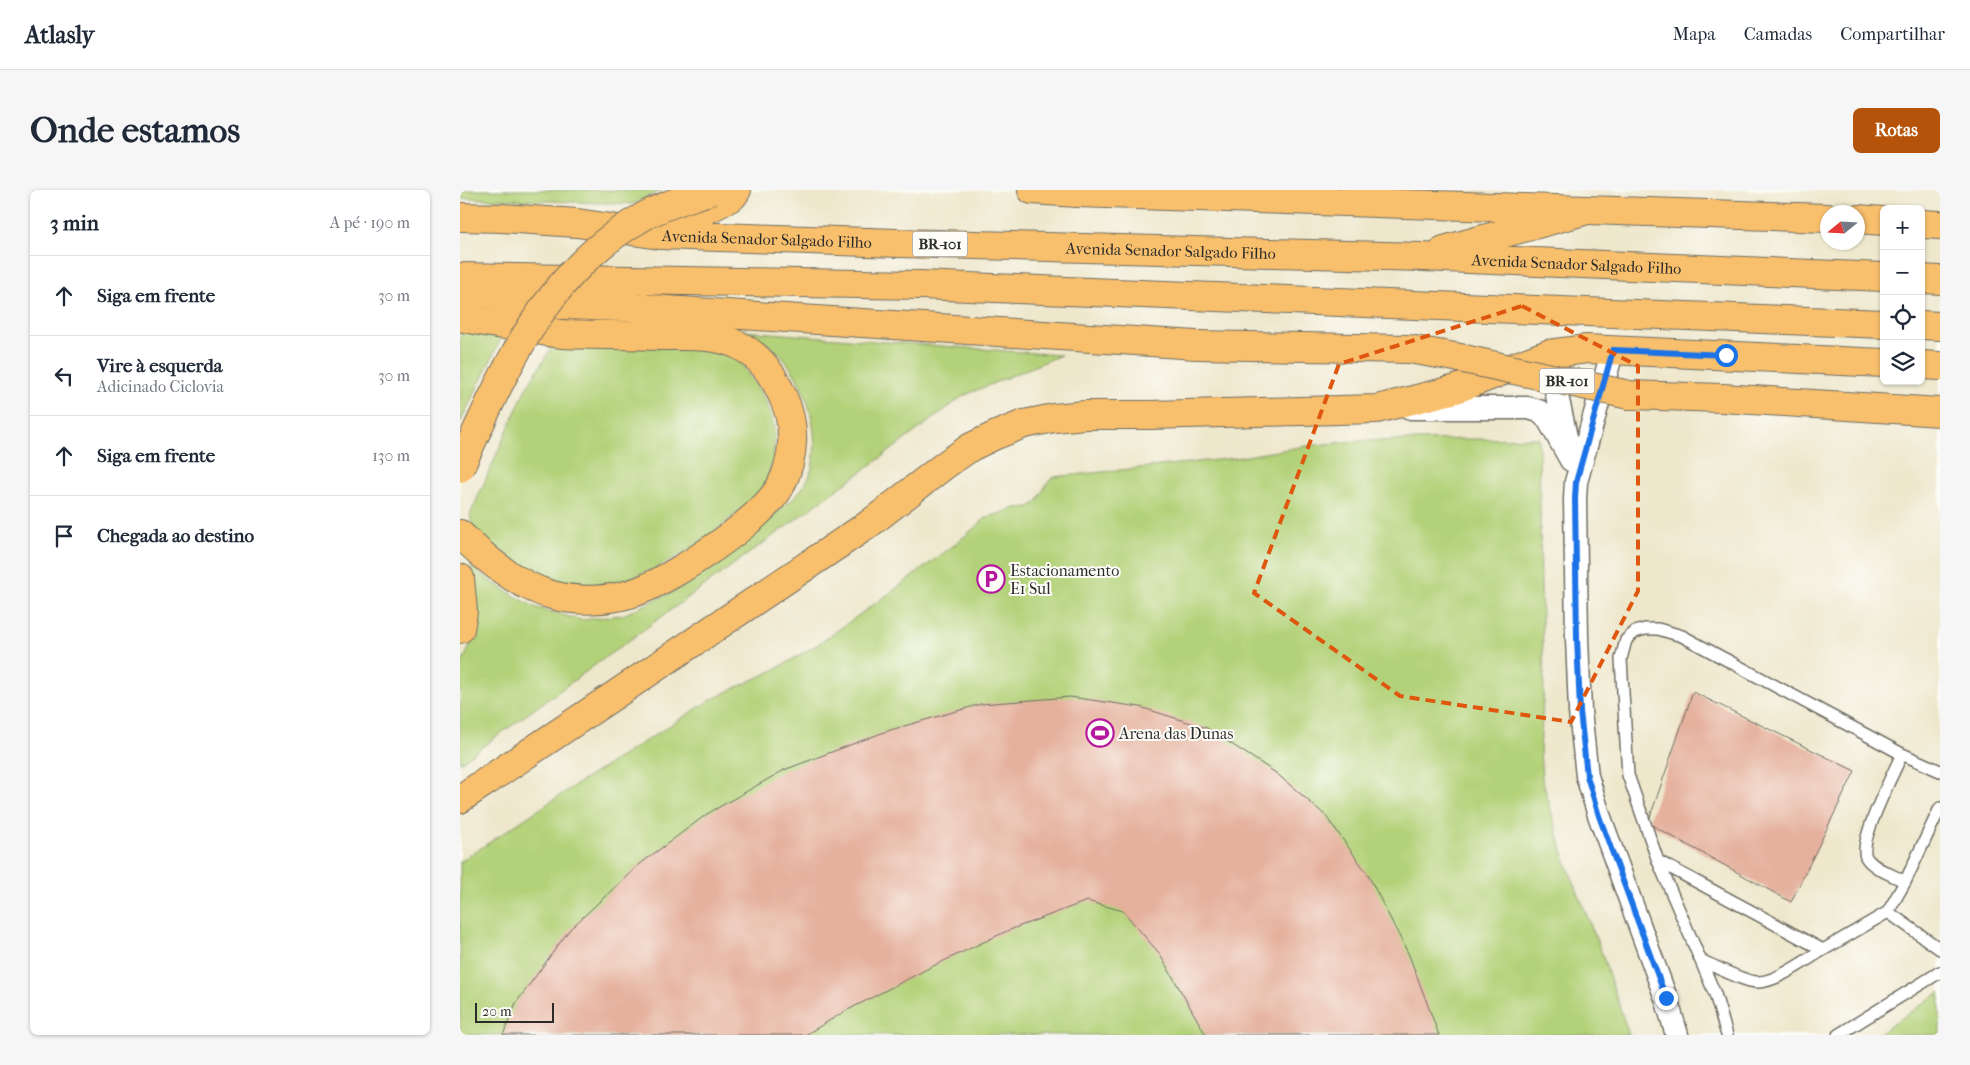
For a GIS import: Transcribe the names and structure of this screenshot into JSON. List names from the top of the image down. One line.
{"streets":{"main road":["Avenida Senador Salgado Filho","BR-101"]},"places":{"parking":["Estacionamento E1 Sul"],"sports":["Arena das Dunas"]},"scale_bar":"20 m","north":"left","page":{"header":"Atlasly","nav":["Mapa","Camadas","Compartilhar"],"buttons":"Rotas","title":"Onde estamos","heading":["3 min","A pé · 190 m"],"map_buttons":["+","−"],"list":[["Siga em frente","30 m"],["Vire à esquerda","Adicinado Ciclovia","30 m"],["Siga em frente","130 m"],"Chegada ao destino"],"scale":"20 m"}}
